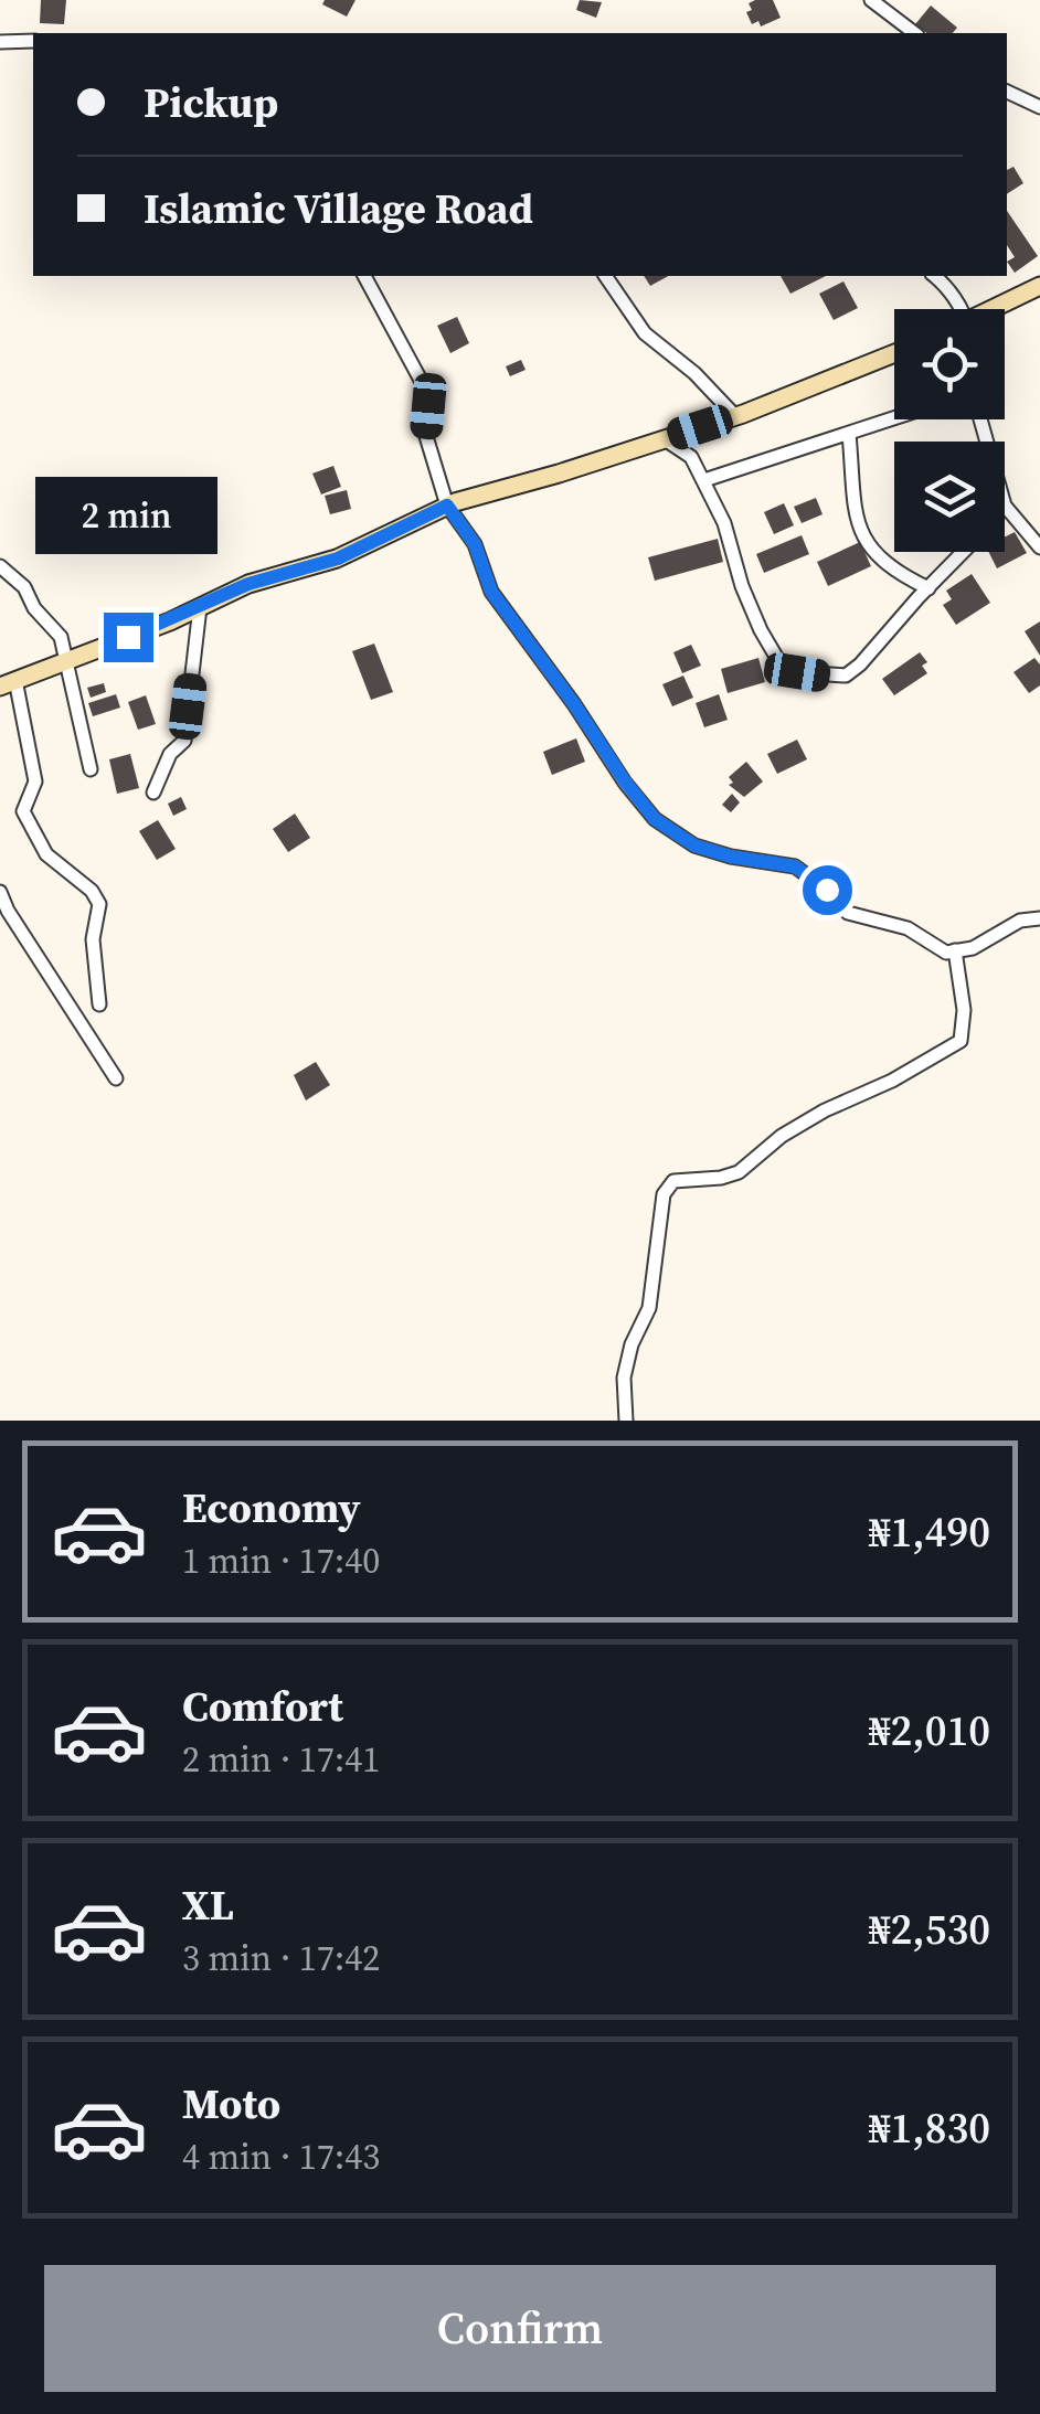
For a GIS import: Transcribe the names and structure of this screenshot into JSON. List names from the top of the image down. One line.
{"page":{"banner":["Pickup","Islamic Village Road"],"bubble":"2 min","list":[{"name":"Economy","note":"1 min · 17:40","value":"₦1,490"},{"name":"Comfort","note":"2 min · 17:41","value":"₦2,010"},{"name":"XL","note":"3 min · 17:42","value":"₦2,530"},{"name":"Moto","note":"4 min · 17:43","value":"₦1,830"}],"buttons":"Confirm"}}
